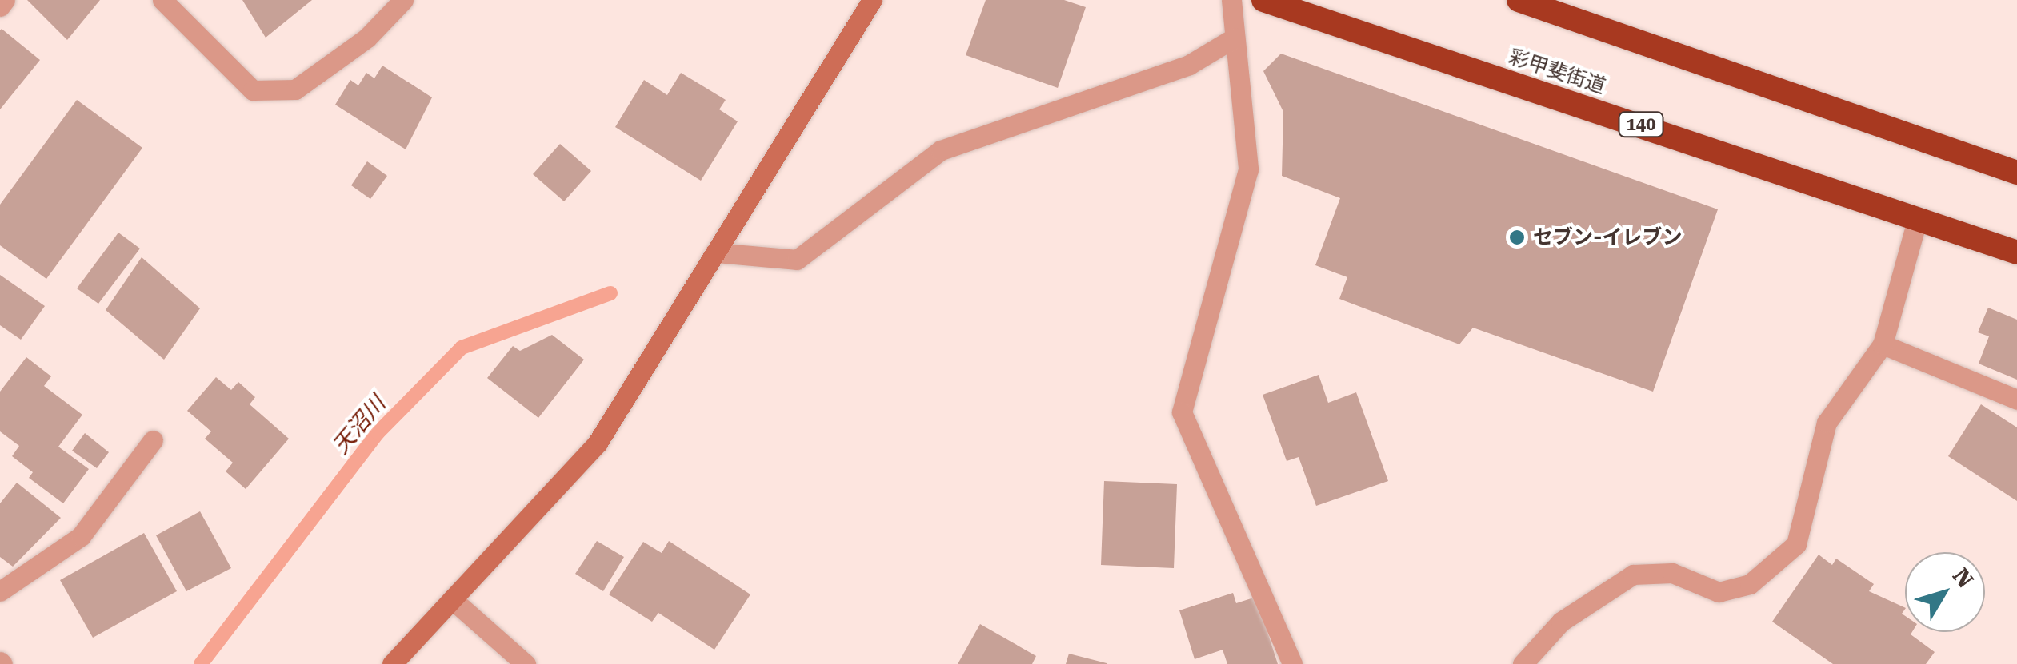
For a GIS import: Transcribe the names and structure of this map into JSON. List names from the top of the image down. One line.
{"streets":{"highway":["彩甲斐街道","140"]},"water":["天沼川"],"places":["セブン-イレブン"],"north":"top right"}
